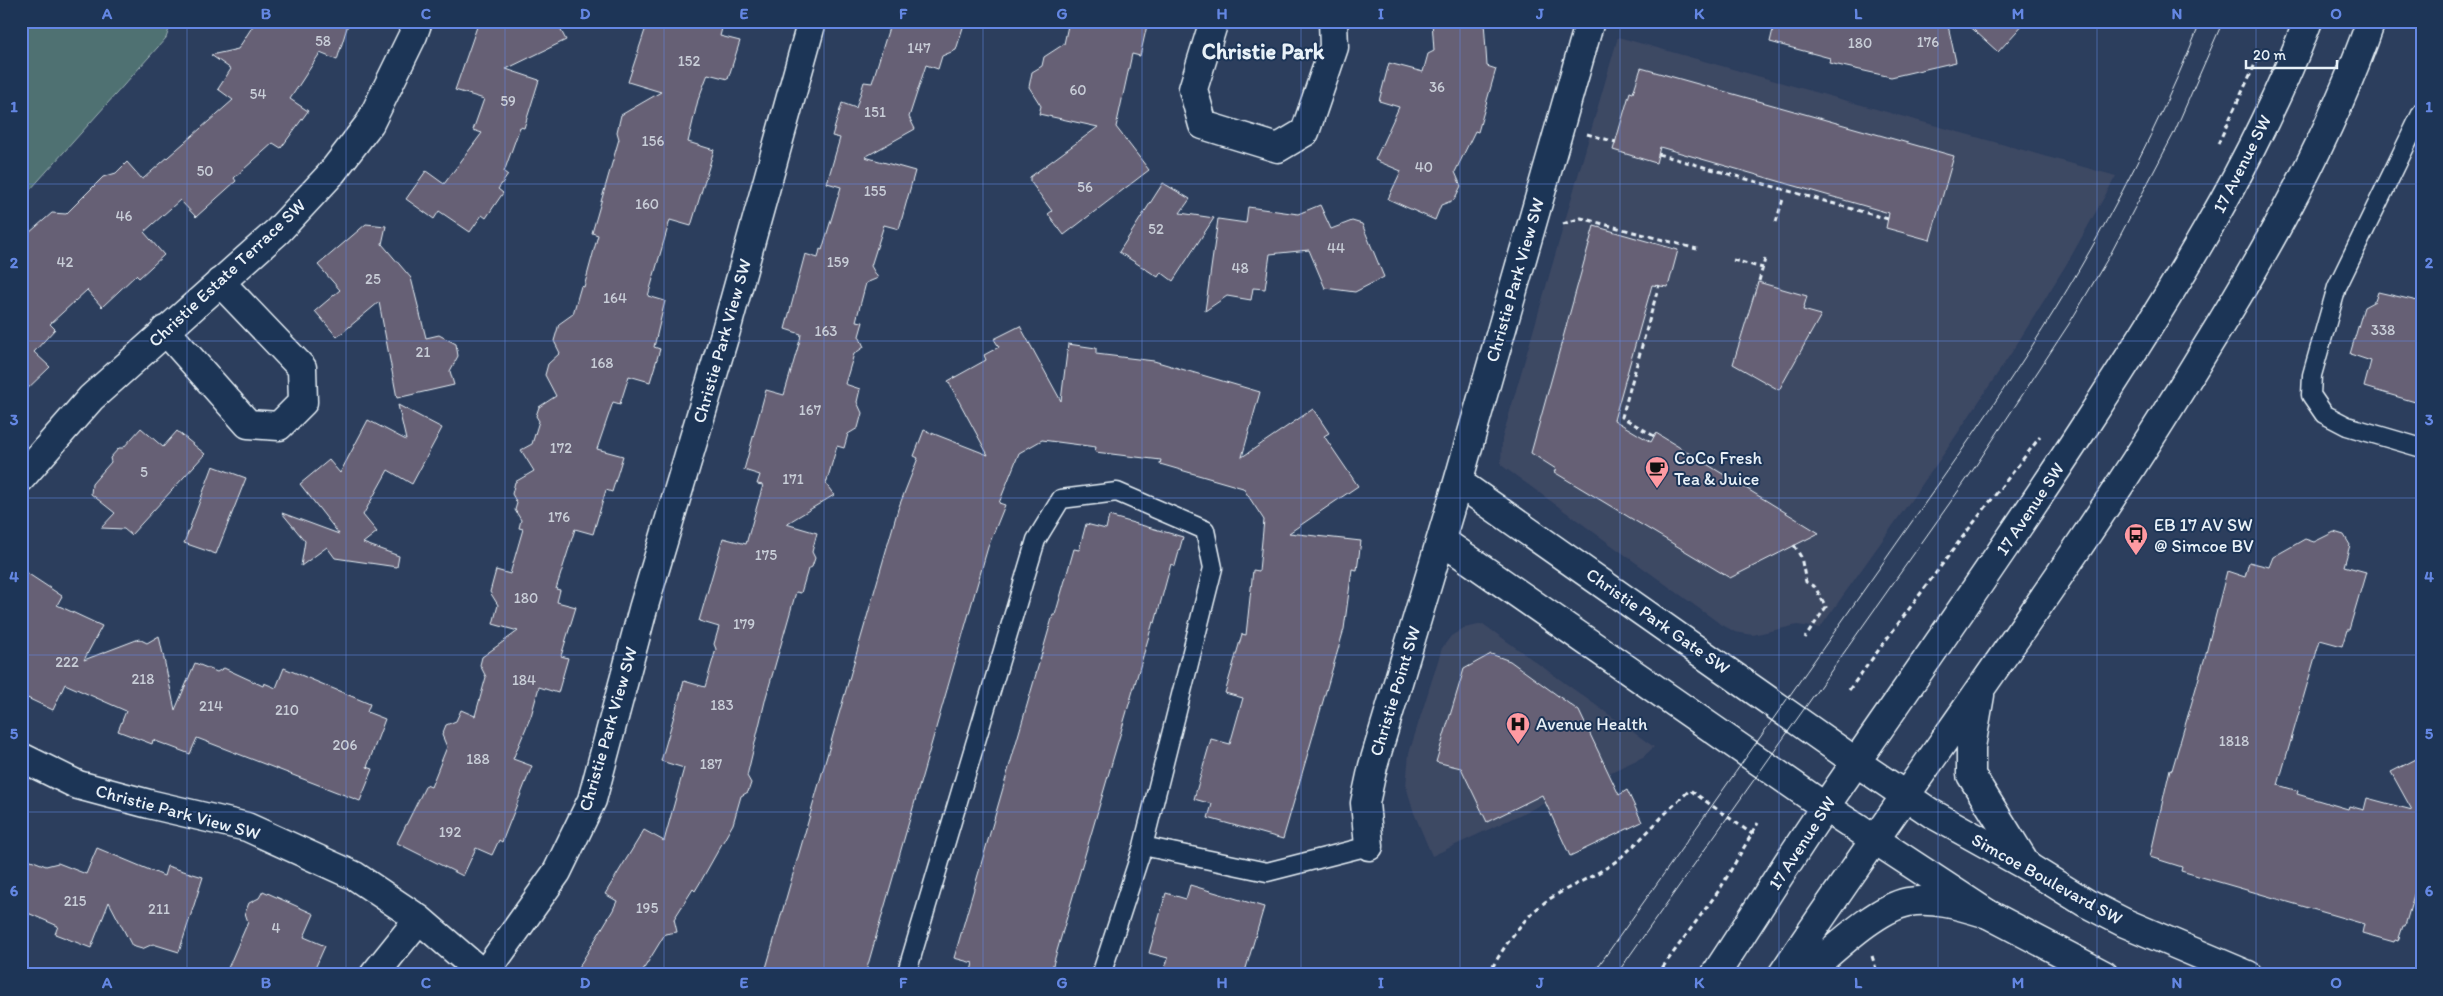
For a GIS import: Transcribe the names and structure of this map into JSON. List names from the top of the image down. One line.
{"streets":{"street":["17 Avenue SW","Christie Estate Terrace SW","Christie Park View SW","Christie Park Gate SW","Christie Point SW","Simcoe Boulevard SW"]},"crossings":[["17 Avenue SW","Christie Park Gate SW"],["17 Avenue SW","Simcoe Boulevard SW"],["Christie Park View SW","Christie Park Gate SW"],["Christie Park View SW","Christie Point SW"],["Christie Park Gate SW","Simcoe Boulevard SW"]],"districts":["Christie Park"],"places":{"cafe":["CoCo Fresh Tea & Juice"],"bus stop":["EB 17 AV SW @ Simcoe BV"],"hospital":["Avenue Health"]},"house_numbers":["58","176","180","147","152","36","60","54","59","151","156","40","50","56","155","160","46","52","44","42","159","48","25","164","338","163","21","168","167","172","5","171","176","175","180","179","222","218","184","183","214","210","1818","206","188","187","192","215","195","211","4"],"scale_bar":"20 m","grid":{"columns":["A","B","C","D","E","F","G","H","I","J","K","L","M","N","O"],"rows":["1","2","3","4","5","6"]}}
